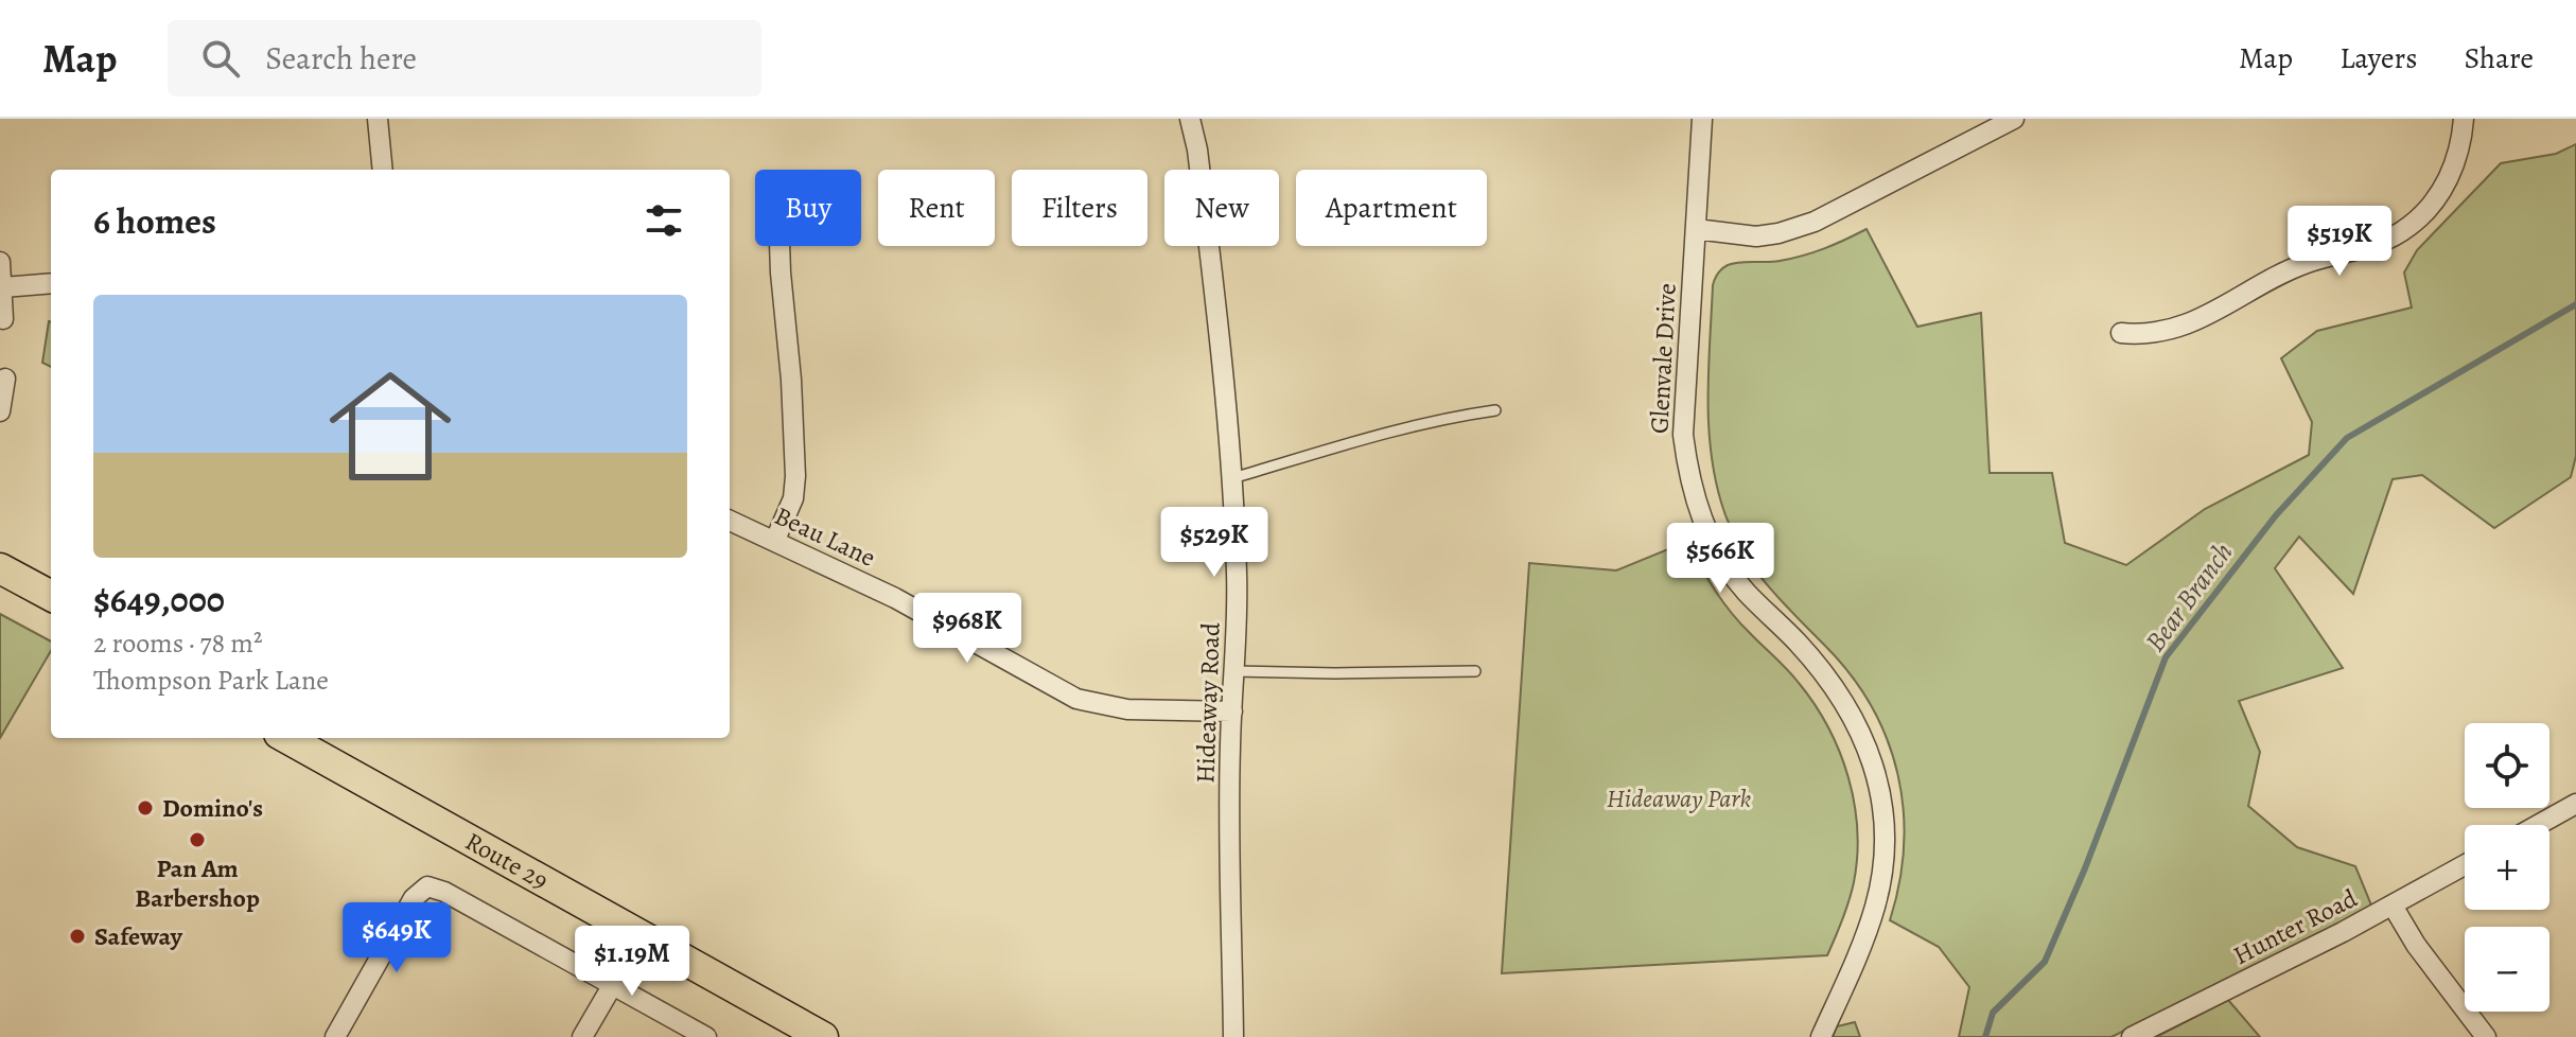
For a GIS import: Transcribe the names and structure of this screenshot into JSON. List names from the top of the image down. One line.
{"streets":{"main road":["Route 29"],"street":["Glenvale Drive","Beau Lane","Hideaway Road","Hunter Road"]},"crossings":[["Beau Lane","Hideaway Road"]],"water":["Bear Branch"],"parks":["Hideaway Park"],"places":["Domino's","Pan Am Barbershop","Safeway"],"page":{"header":"Map","search":"Search here","nav":["Map","Layers","Share"],"chip":["Buy","Rent","Filters","New","Apartment"],"heading":"6 homes","price":["$519K","$529K","$566K","$968K","$649K","$1.19M"],"list":[{"name":"$649,000","note":"2 rooms · 78 m² · Thompson Park Lane"}],"map_buttons":["+","−"]}}
